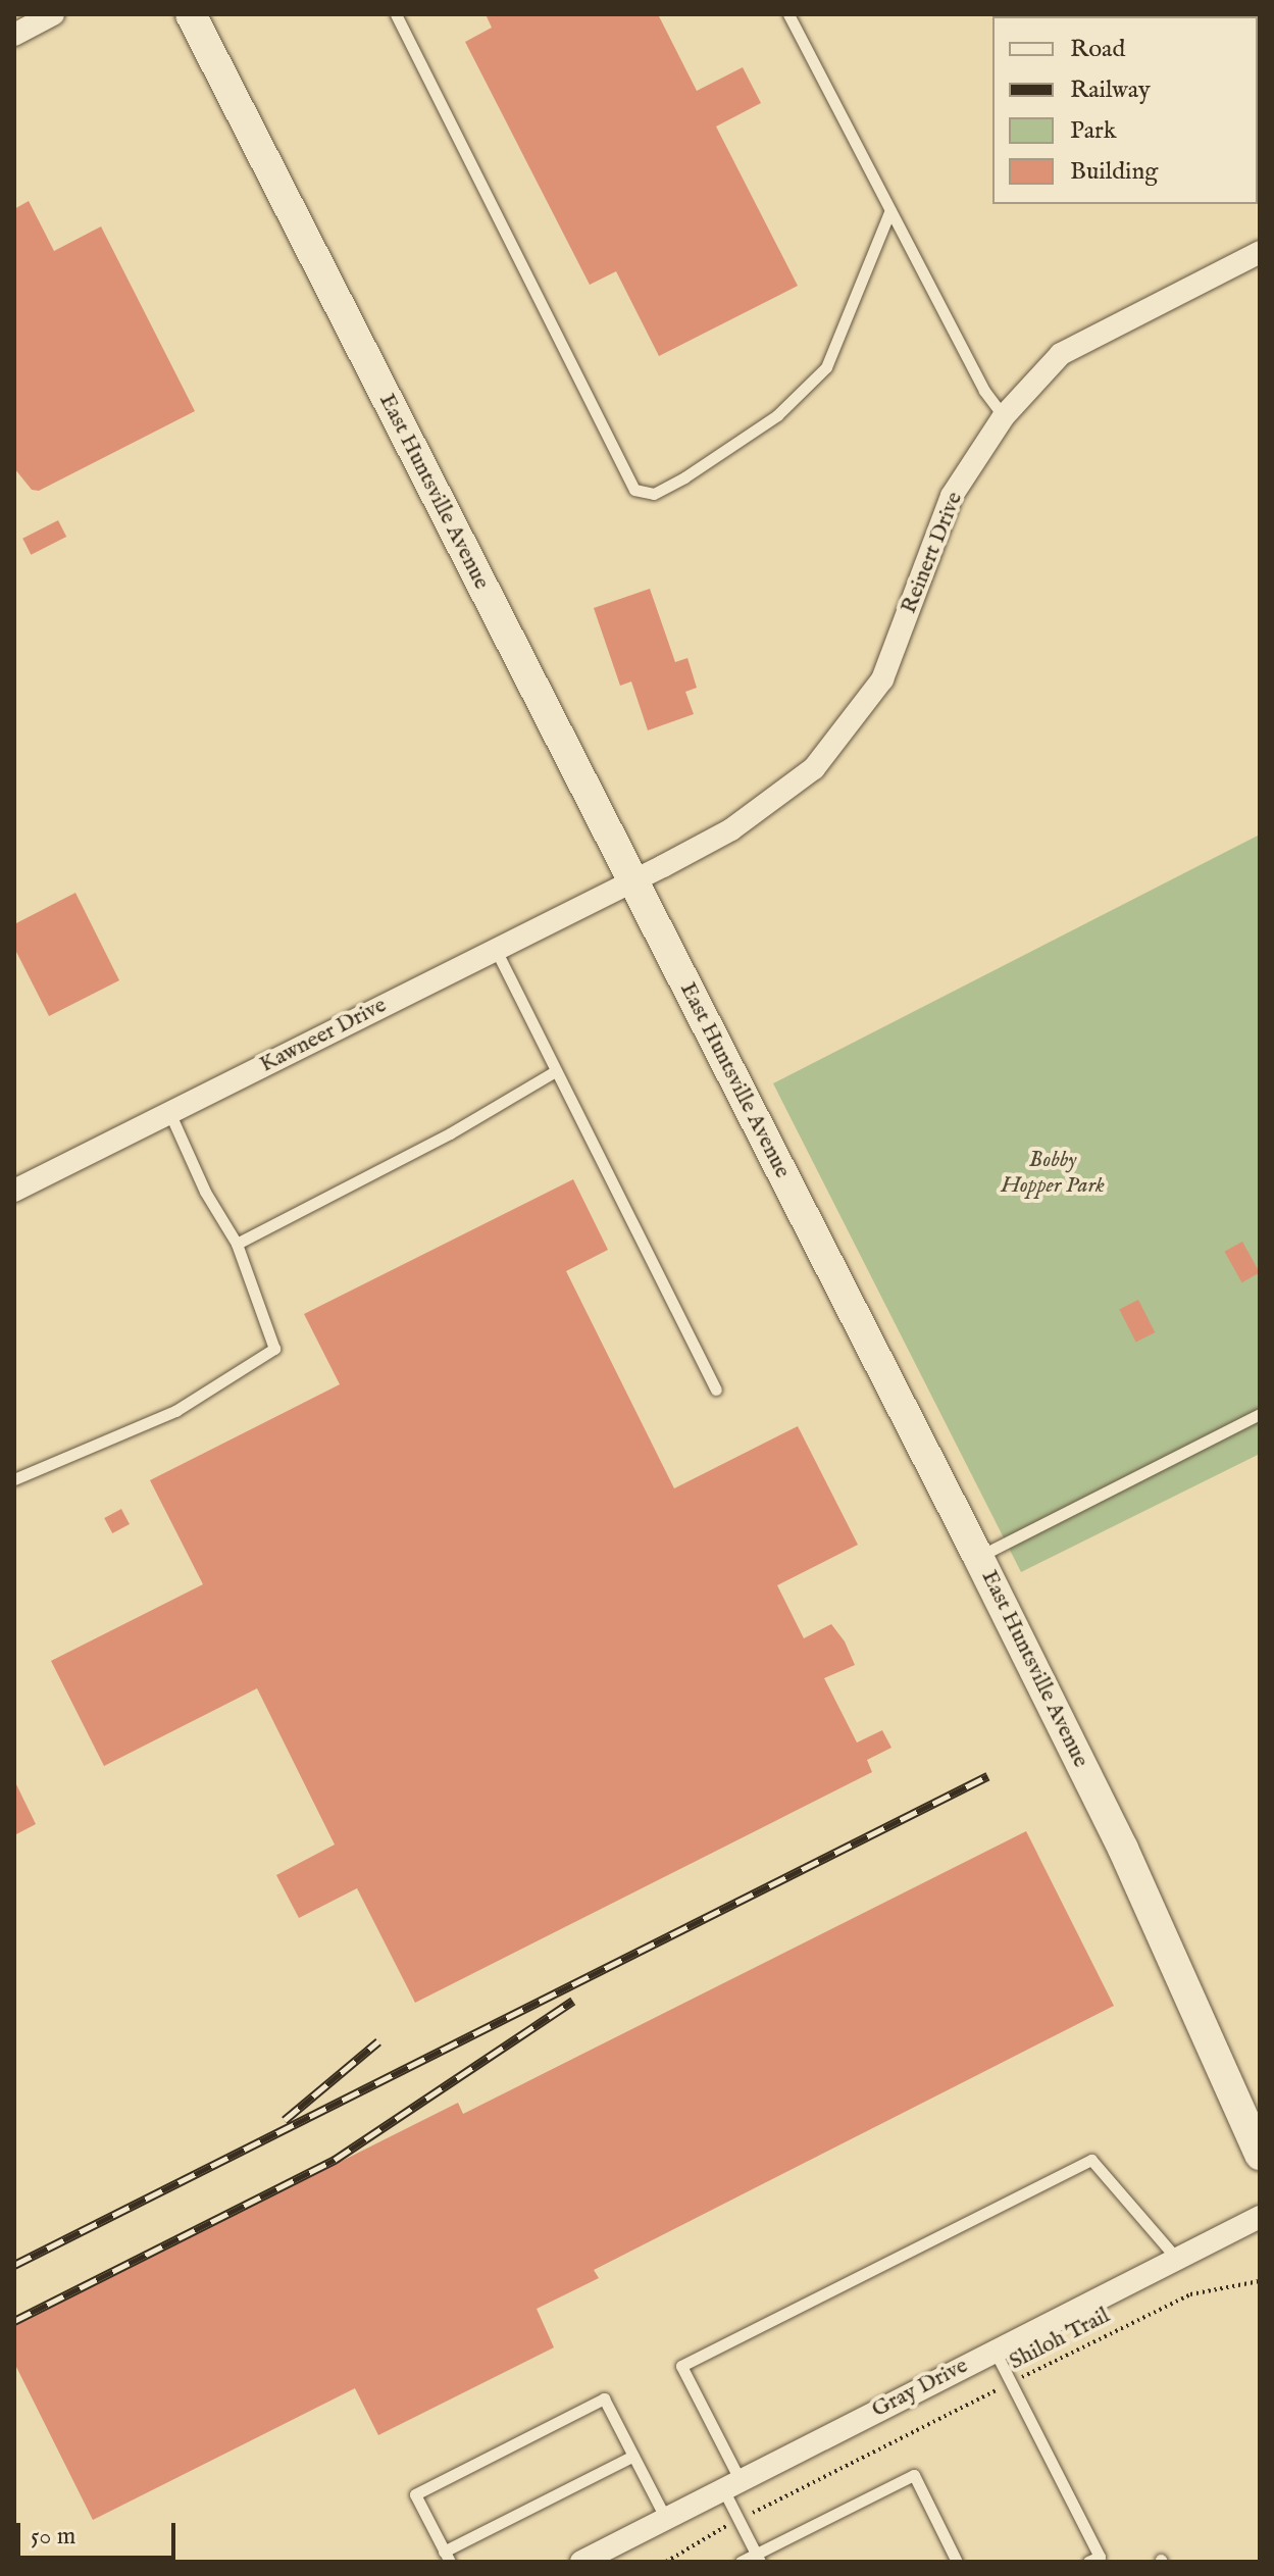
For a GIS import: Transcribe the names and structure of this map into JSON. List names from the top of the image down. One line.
{"streets":{"main road":["East Huntsville Avenue"],"street":["Reinert Drive","Kawneer Drive","Gray Drive"],"path":["Shiloh Trail"]},"crossings":[["East Huntsville Avenue","Reinert Drive"],["East Huntsville Avenue","Kawneer Drive"],["Reinert Drive","Kawneer Drive"]],"parks":["Bobby Hopper Park"],"legend":["Road","Railway","Park","Building"],"scale_bar":"50 m"}
